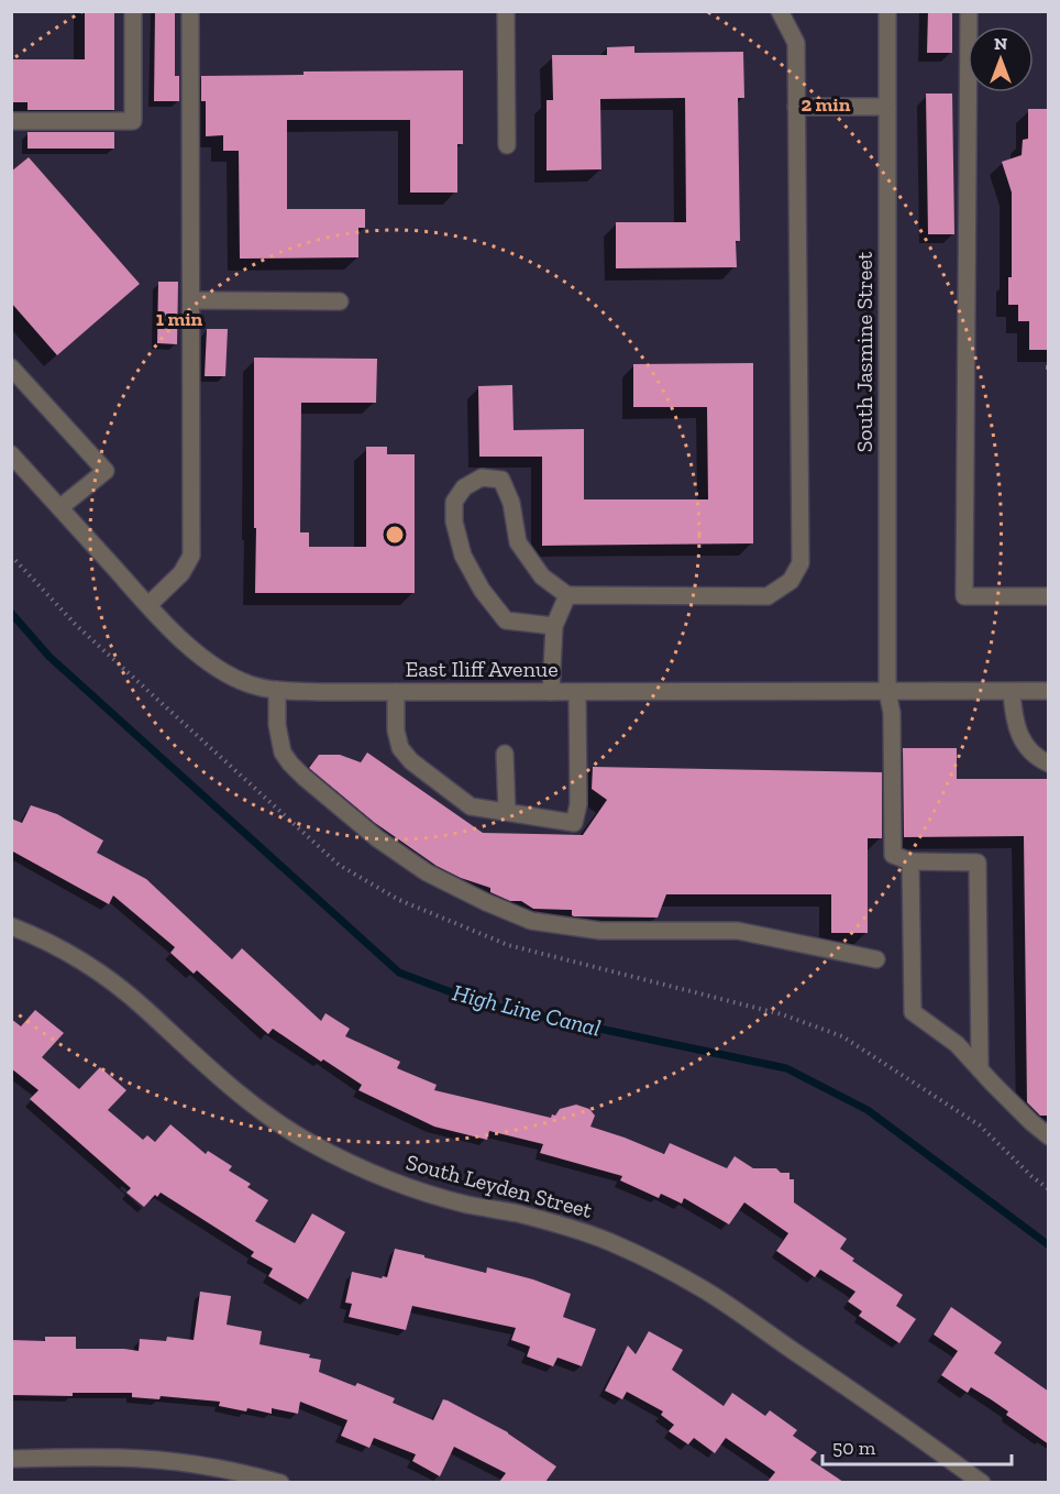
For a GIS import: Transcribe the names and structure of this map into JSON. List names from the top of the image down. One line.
{"streets":{"street":["South Jasmine Street","East Iliff Avenue","South Leyden Street"]},"crossings":[["South Jasmine Street","East Iliff Avenue"]],"water":["High Line Canal"],"scale_bar":"50 m","north":"top","rings":["2 min","1 min"]}
